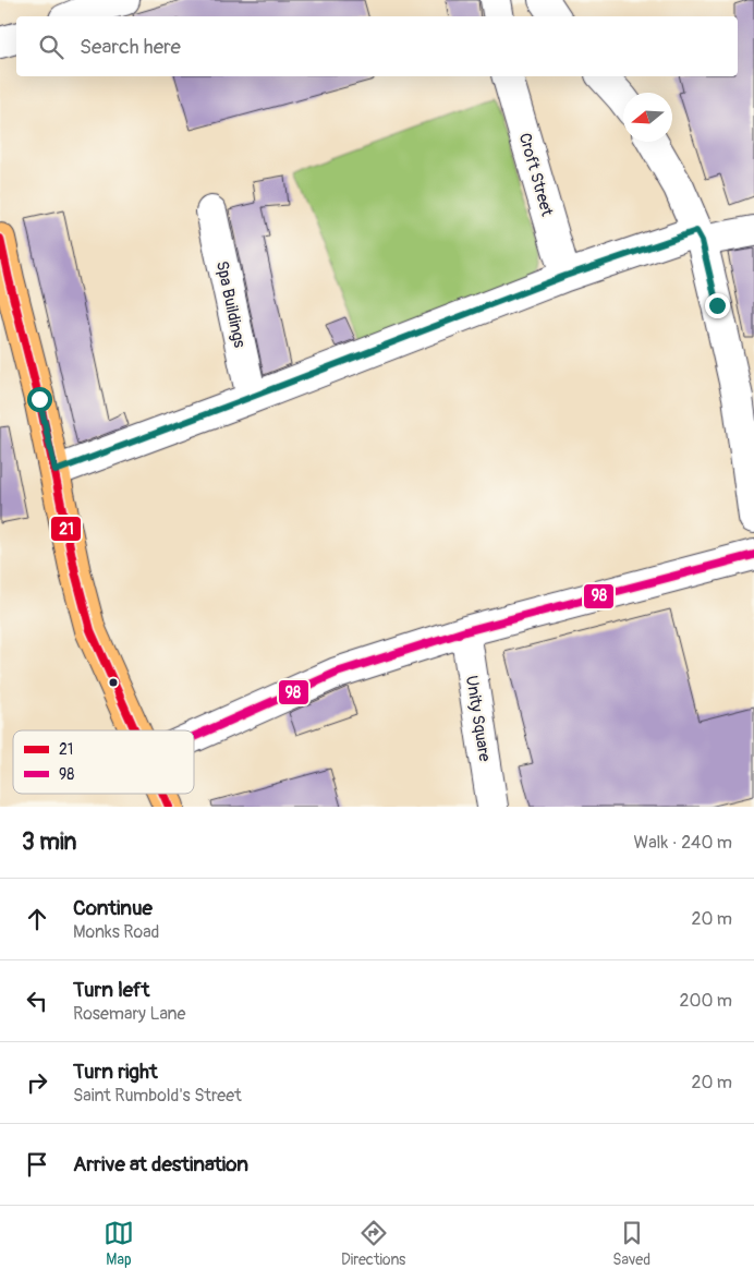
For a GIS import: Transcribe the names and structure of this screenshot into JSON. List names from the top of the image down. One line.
{"streets":{"street":["Croft Street","Spa Buildings","Unity Square"]},"lines":["transit line 21","transit line 98"],"legend":["21","98"],"north":"left","page":{"search":"Search here","heading":["3 min","Walk · 240 m"],"list":[["Continue","Monks Road","20 m"],["Turn left","Rosemary Lane","200 m"],["Turn right","Saint Rumbold's Street","20 m"],"Arrive at destination"],"nav":["Map","Directions","Saved"]}}
